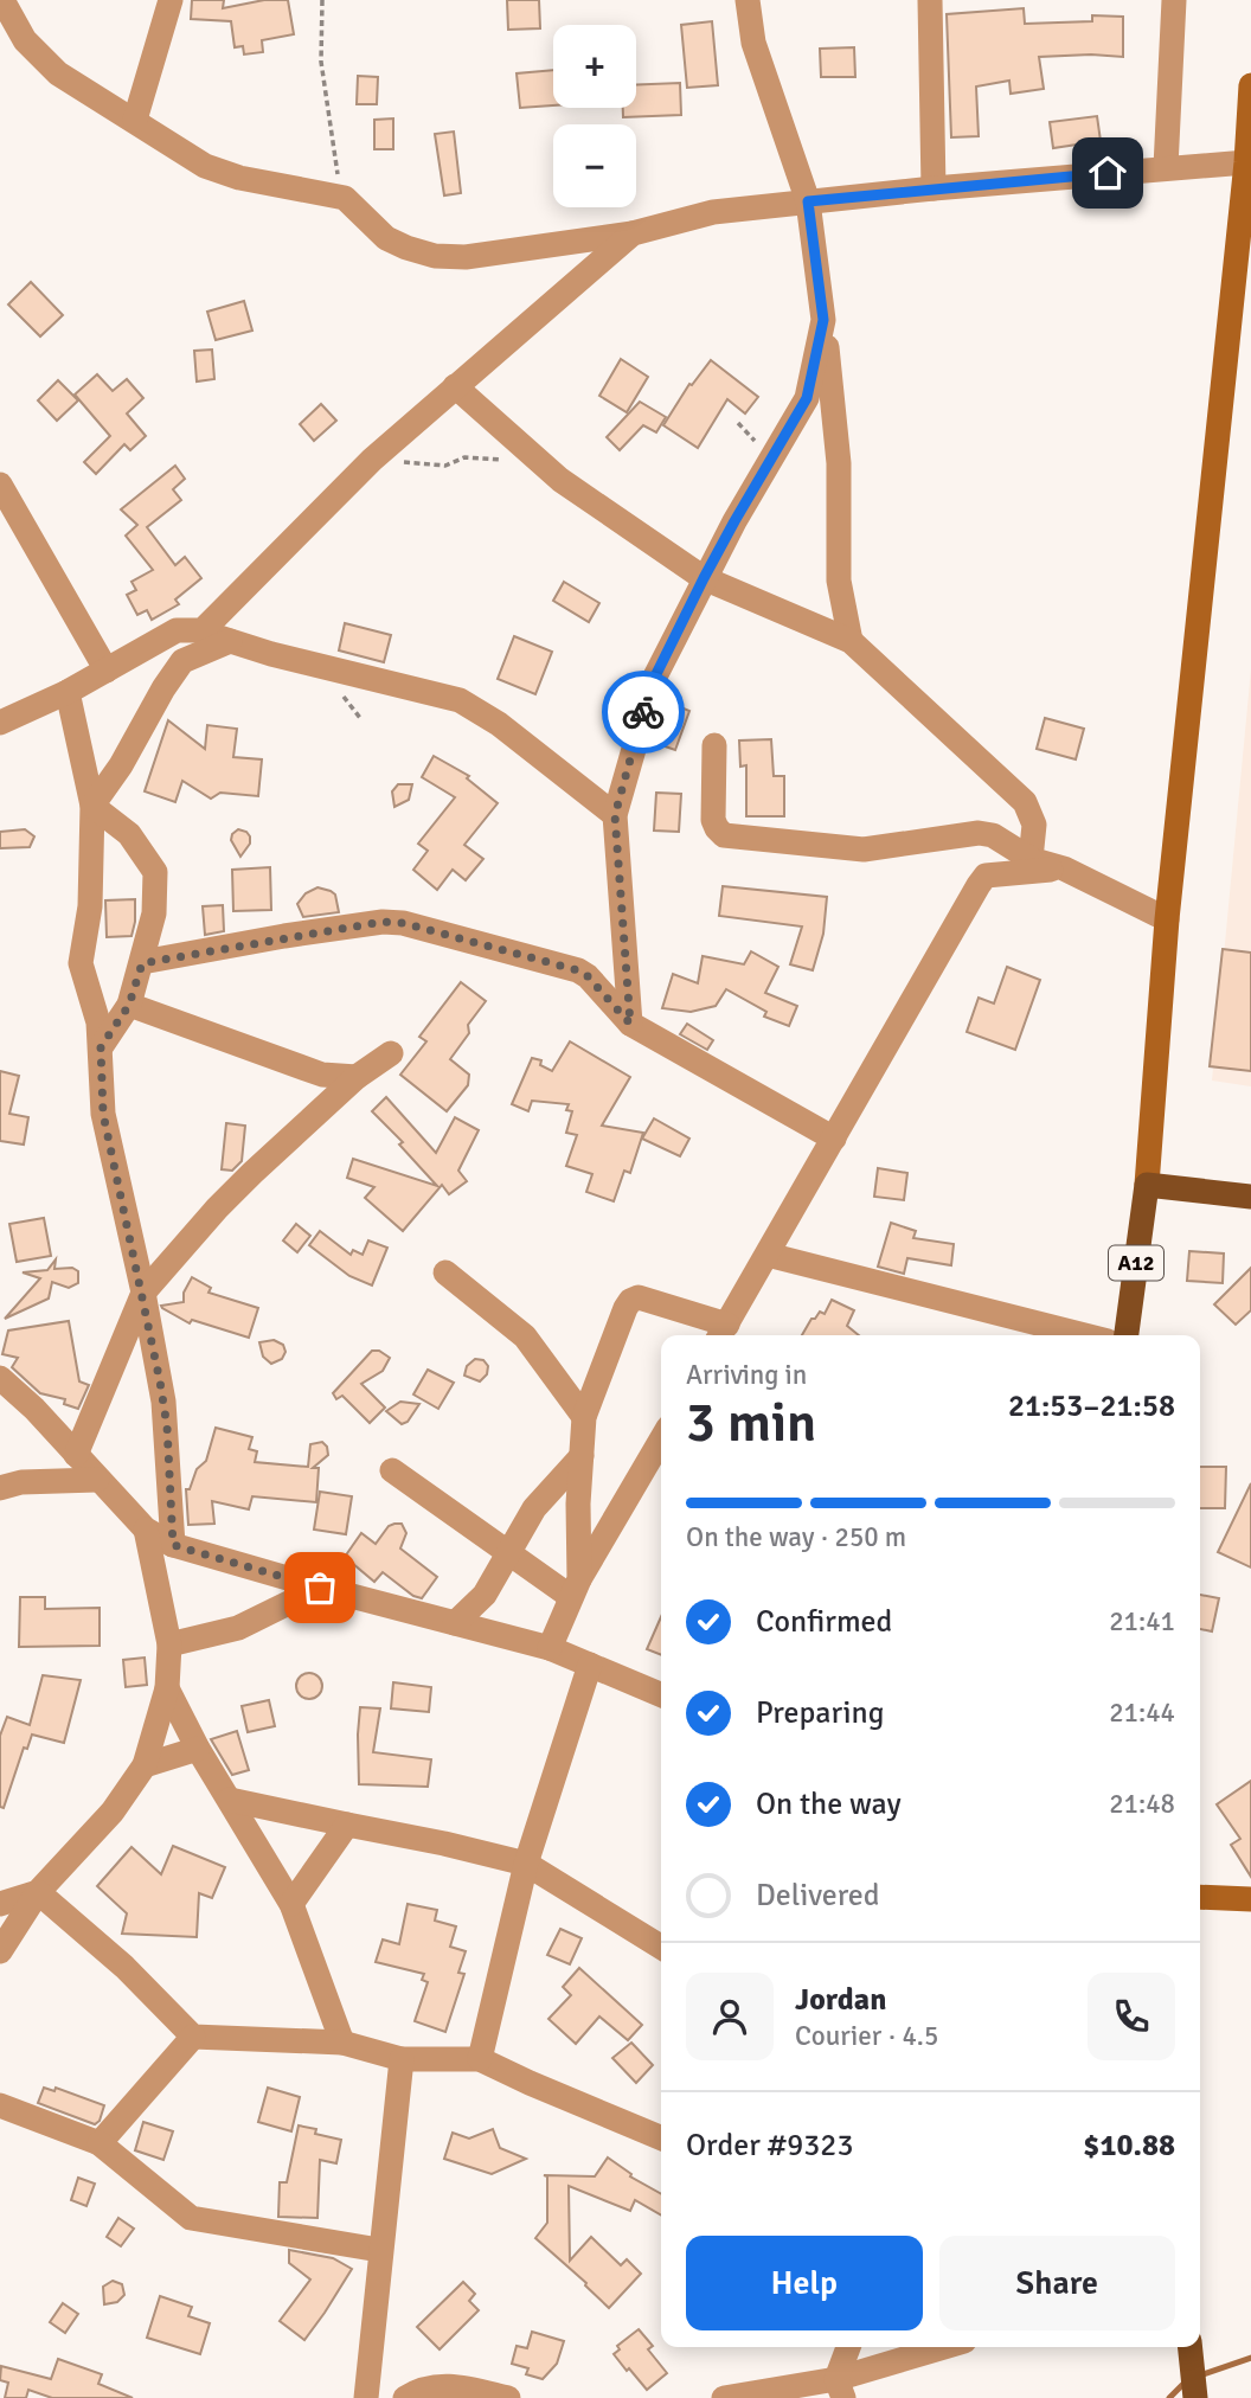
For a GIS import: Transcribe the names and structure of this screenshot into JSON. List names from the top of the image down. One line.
{"streets":{"main road":["A12"]},"page":{"map_buttons":["+","−"],"heading":["3 min","Arriving in","21:53–21:58"],"panel":["Jordan","Courier · 4.5","Order #9323","$10.88"],"bar":"On the way · 250 m","list":[["Confirmed","21:41"],["Preparing","21:44"],["On the way","21:48"],"Delivered"],"buttons":["Help","Share"]}}
